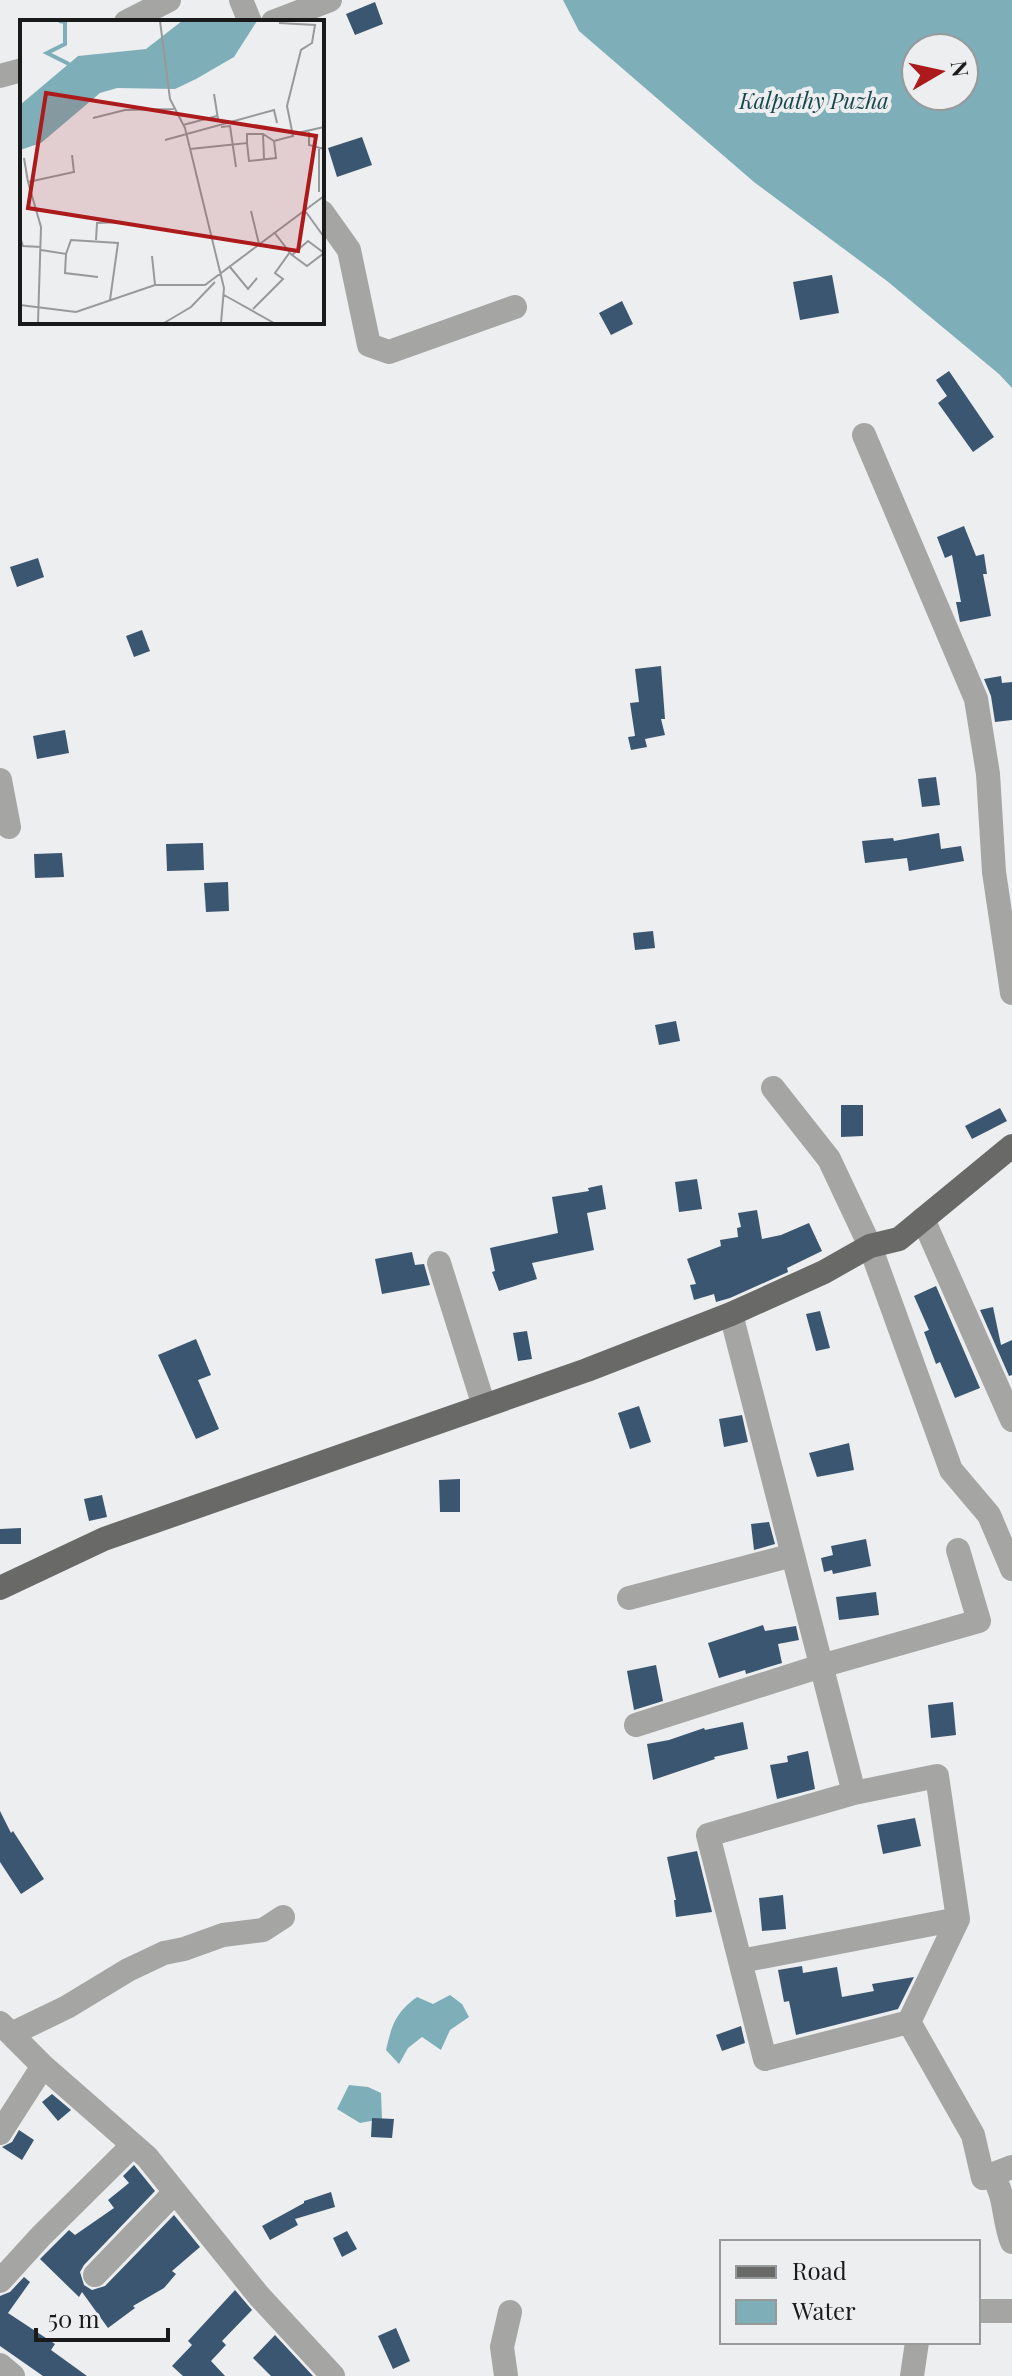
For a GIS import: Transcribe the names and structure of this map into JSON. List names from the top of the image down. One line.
{"water":["Kalpathy Puzha"],"legend":["Road","Water"],"scale_bar":"50 m","north":"right"}
